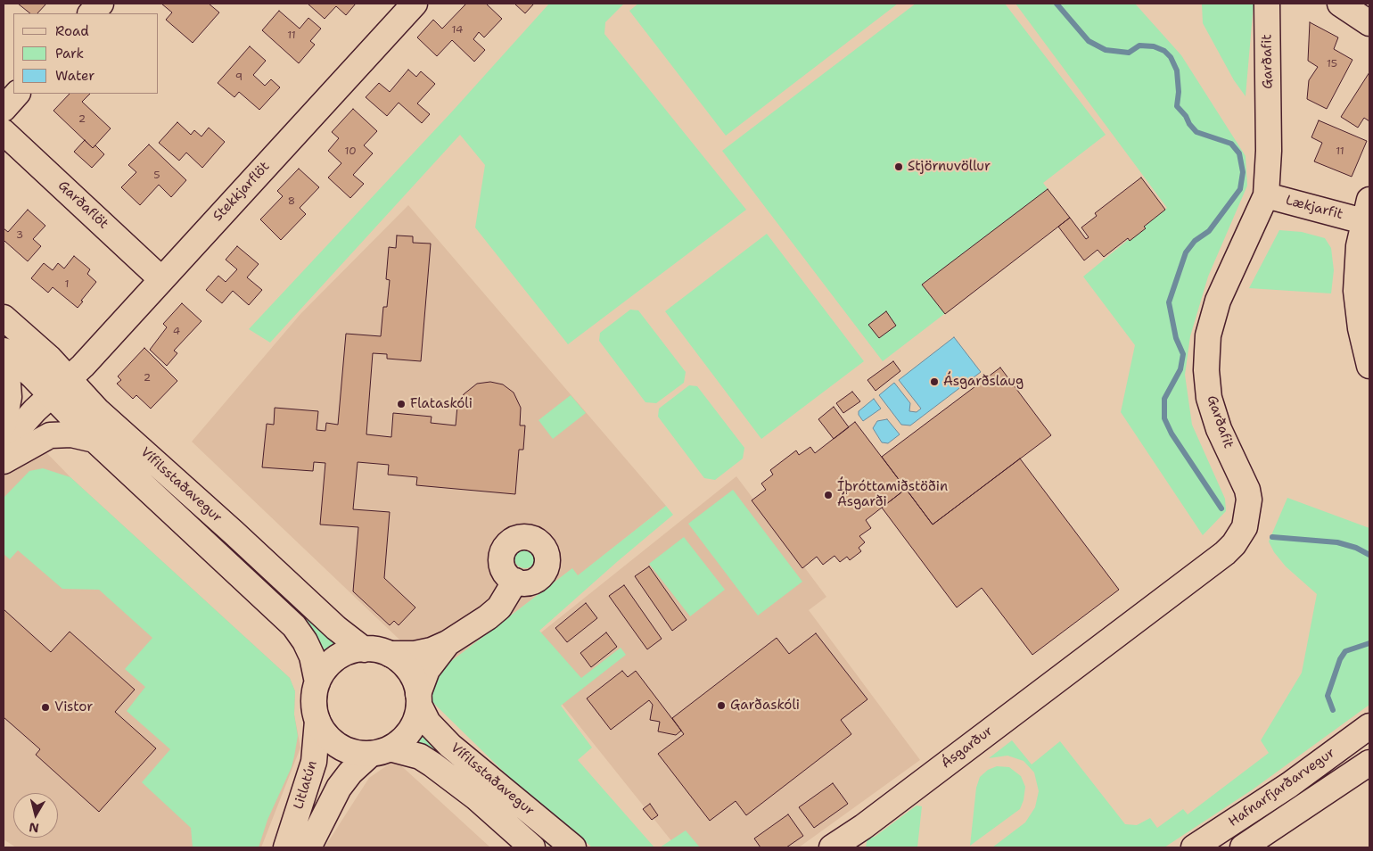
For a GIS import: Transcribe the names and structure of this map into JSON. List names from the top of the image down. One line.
{"streets":{"street":["Garðafit","Stekkjarflöt","Garðaflöt","Lækjarfit","Vífilsstaðavegur","Ásgarður","Litlatún","Hafnarfjarðarvegur"]},"crossings":[["Garðafit","Lækjarfit"],["Garðafit","Ásgarður"],["Stekkjarflöt","Garðaflöt"],["Stekkjarflöt","Vífilsstaðavegur"],["Vífilsstaðavegur","Litlatún"]],"places":["Stjörnuvöllur","Ásgarðslaug","Flataskóli","Íþróttamiðstöðin Ásgarði","Garðaskóli","Vistor"],"house_numbers":["14","11","15","9","2","10","11","5","8","3","1","4","2"],"legend":["Road","Park","Water"],"north":"bottom"}
